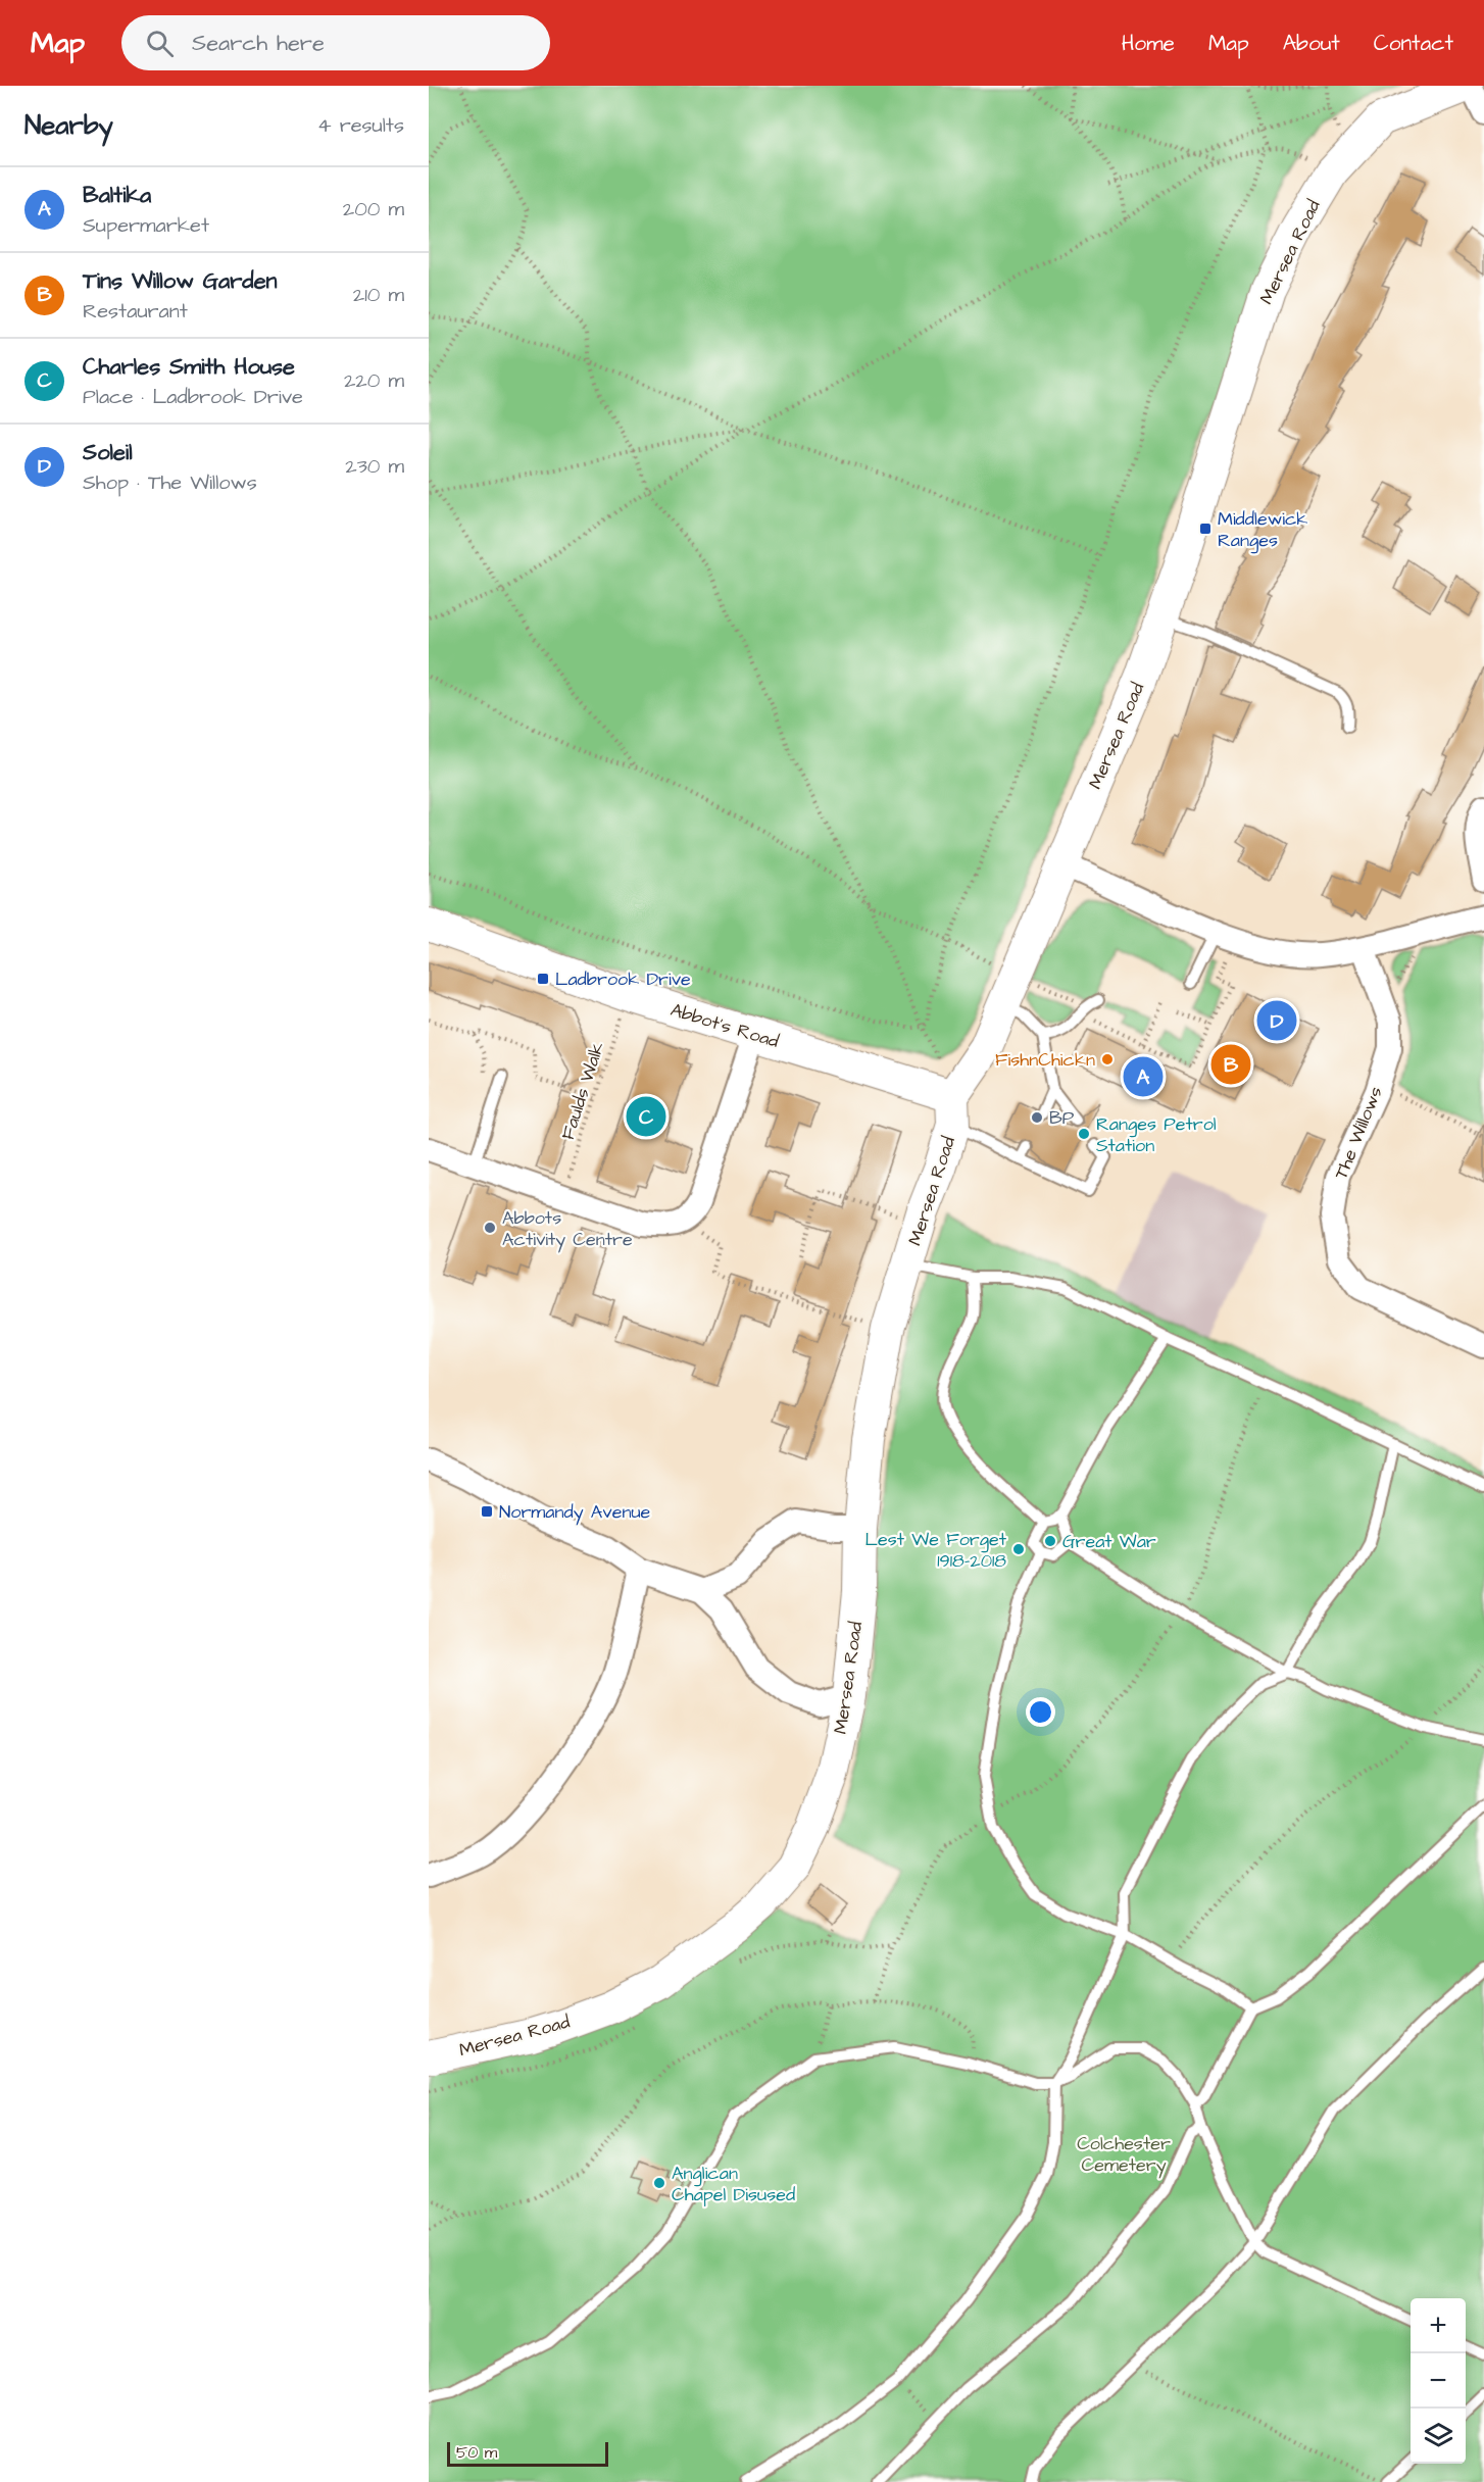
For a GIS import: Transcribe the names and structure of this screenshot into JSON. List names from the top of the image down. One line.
{"streets":{"main road":["Mersea Road","Abbot's Road"],"street":["The Willows"],"path":["Faulds Walk"]},"crossings":[["Mersea Road","Abbot's Road"],["Abbot's Road","Faulds Walk"]],"parks":["Colchester Cemetery"],"places":{"transit":["Middlewick Ranges","Ladbrook Drive","Normandy Avenue"],"other":["FishnChickn","BP","Ranges Petrol Station","Abbots Activity Centre","Great War","Lest We Forget 1918-2018","Anglican Chapel Disused"]},"scale_bar":"50 m","page":{"header":"Map","search":"Search here","nav":["Home","Map","About","Contact"],"heading":["Nearby","4 results"],"list":[{"mark":"A","name":"Baltika","note":"Supermarket","value":"200 m"},{"mark":"B","name":"Tins Willow Garden","note":"Restaurant","value":"210 m"},{"mark":"C","name":"Charles Smith House","note":"Place · Ladbrook Drive","value":"220 m"},{"mark":"D","name":"Soleil","note":"Shop · The Willows","value":"230 m"}],"pins":["D","B","A","C"],"map_buttons":["+","−"],"scale":"50 m"}}
